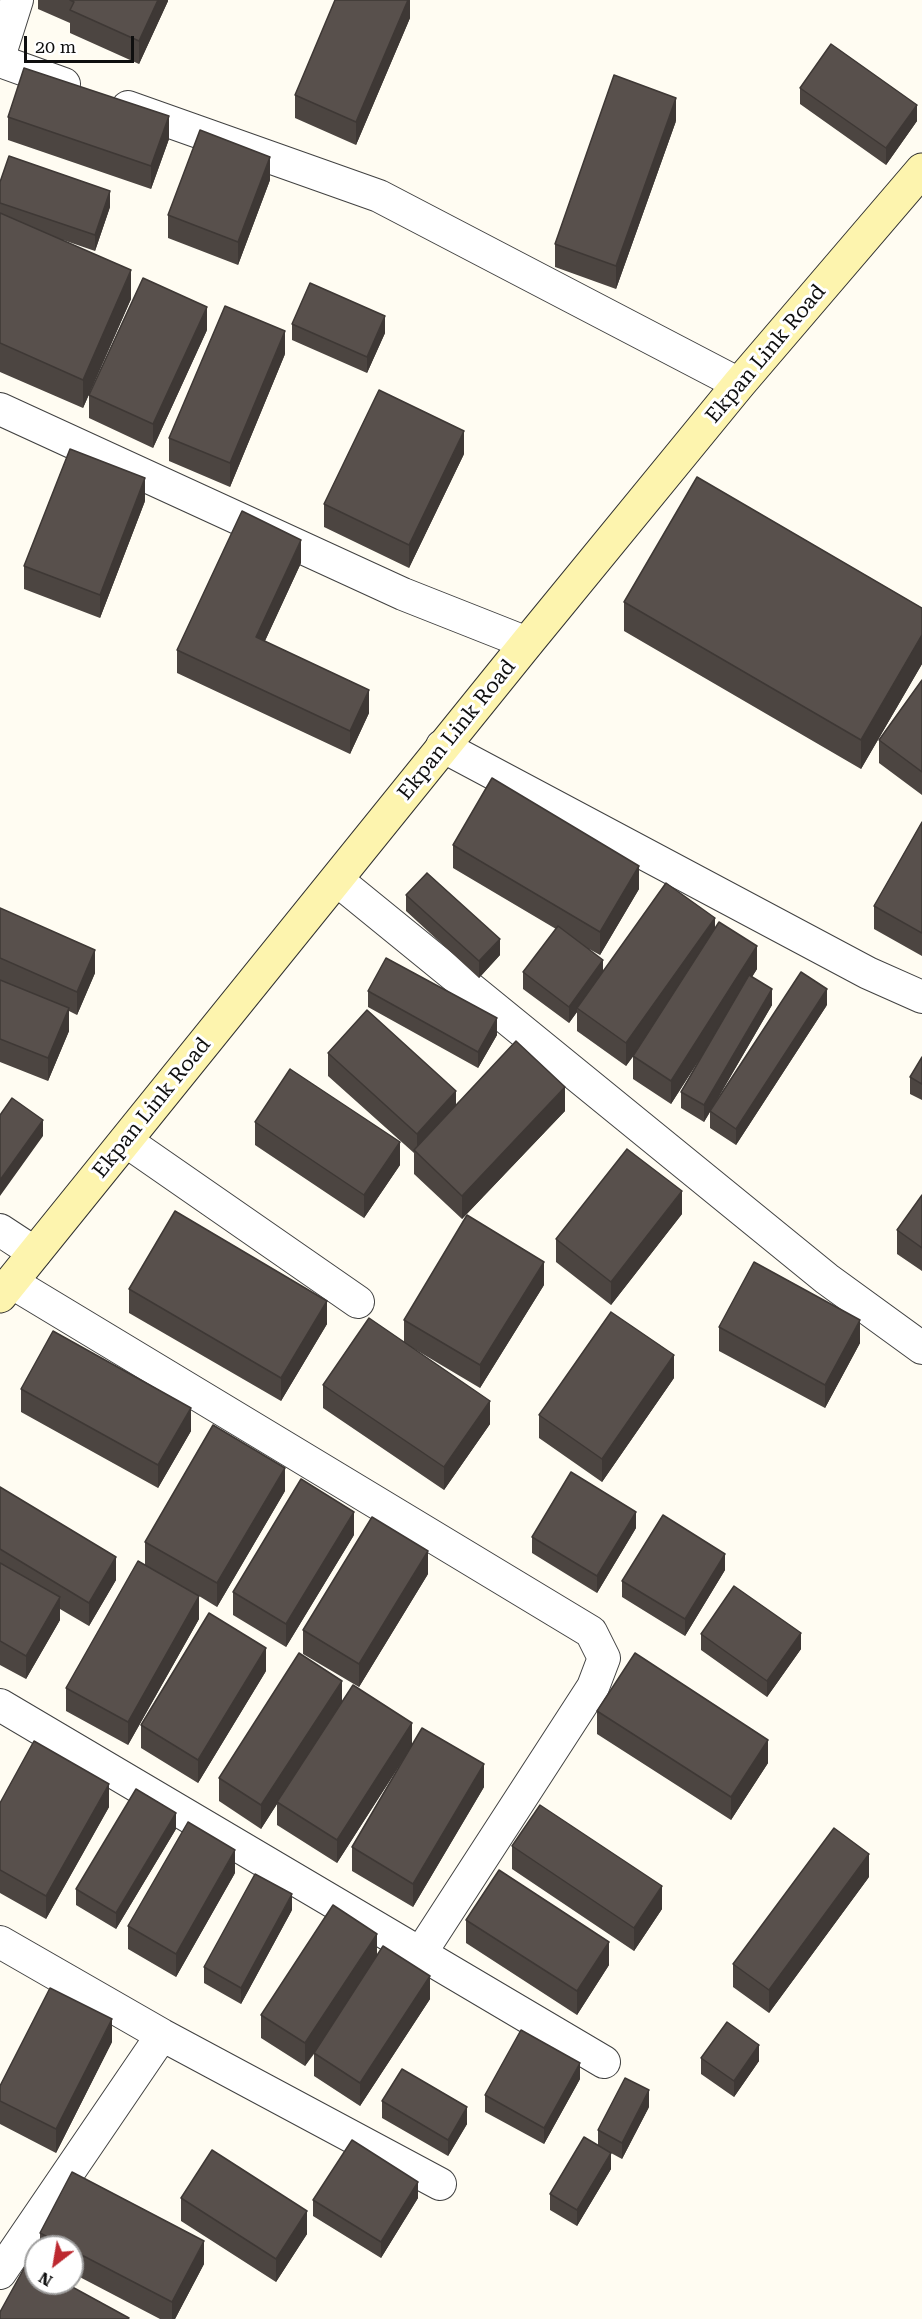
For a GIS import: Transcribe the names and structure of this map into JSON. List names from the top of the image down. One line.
{"streets":{"street":["Ekpan Link Road"]},"scale_bar":"20 m","north":"bottom left"}
